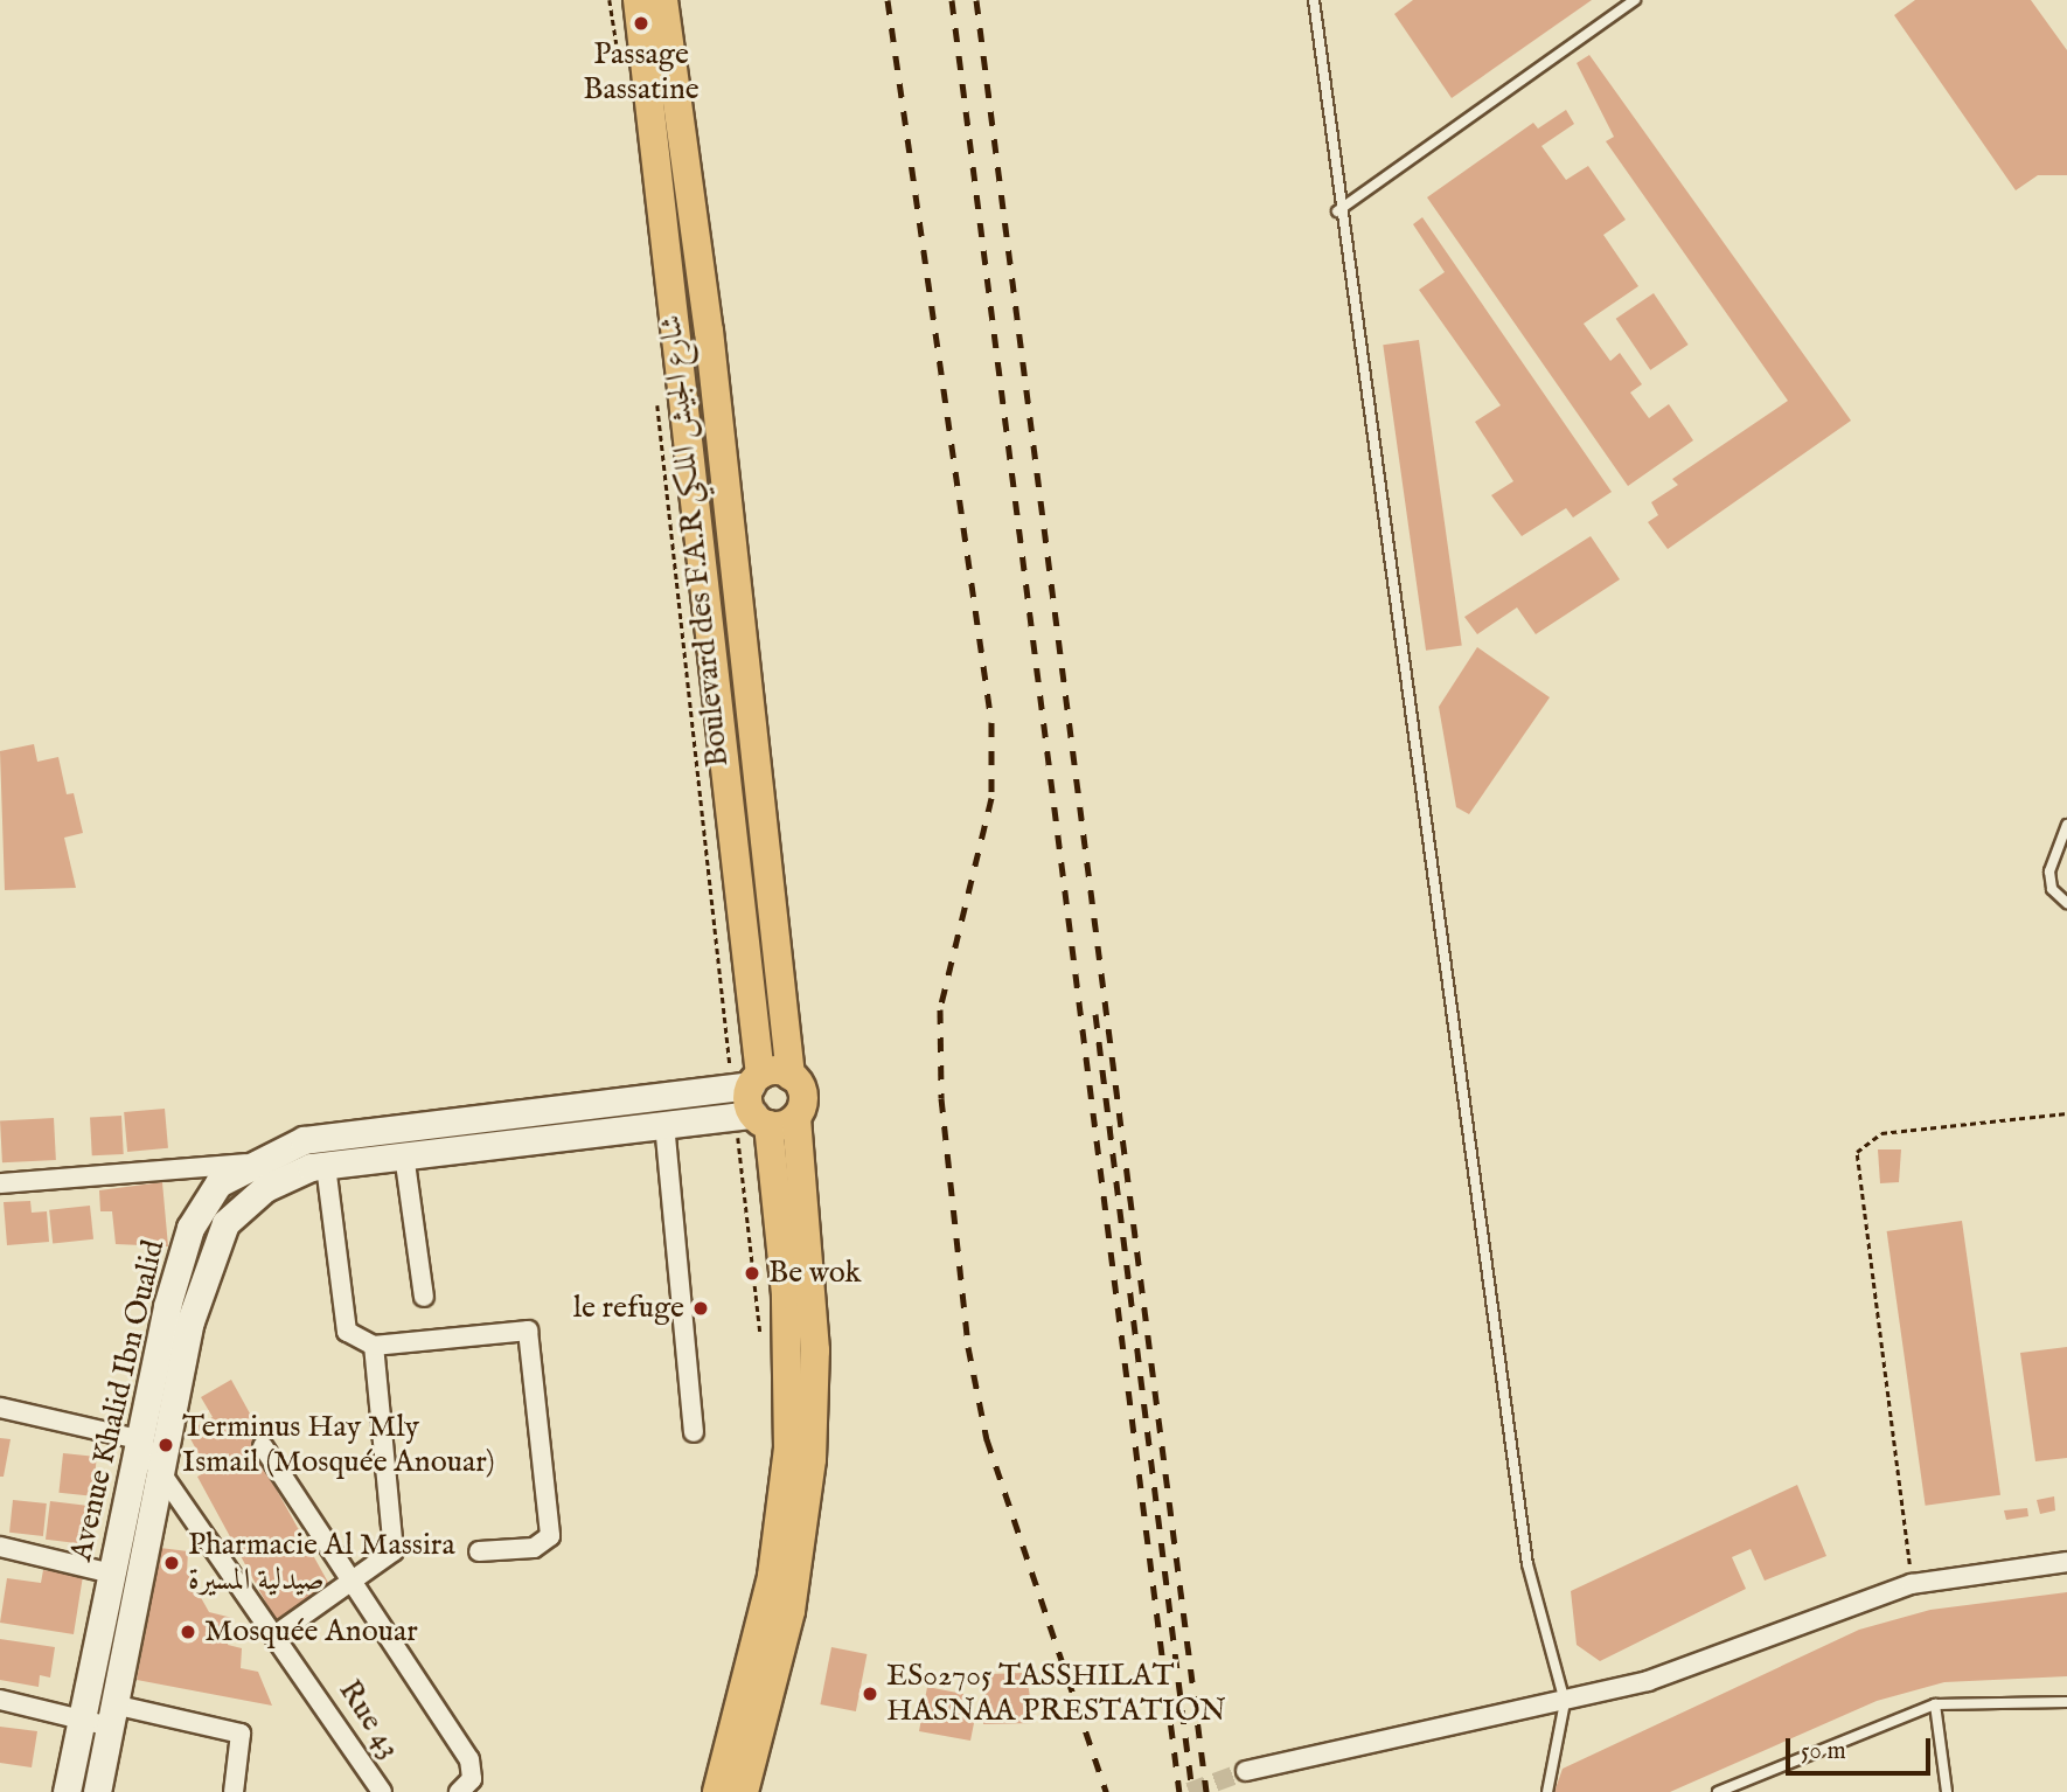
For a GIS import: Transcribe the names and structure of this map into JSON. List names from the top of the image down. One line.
{"streets":{"main road":["Boulevard des F.A.R شارع الجيش الملكي","Avenue Khalid Ibn Oualid"],"street":["Rue 43"]},"crossings":[["Boulevard des F.A.R شارع الجيش الملكي","Avenue Khalid Ibn Oualid"],["Avenue Khalid Ibn Oualid","Rue 43"]],"places":["Passage Bassatine","Be wok","le refuge","Terminus Hay Mly Ismail (Mosquée Anouar)","Pharmacie Al Massira صيدلية المسيرة","Mosquée Anouar","ES02705 TASSHILAT HASNAA PRESTATION"],"scale_bar":"50 m"}
